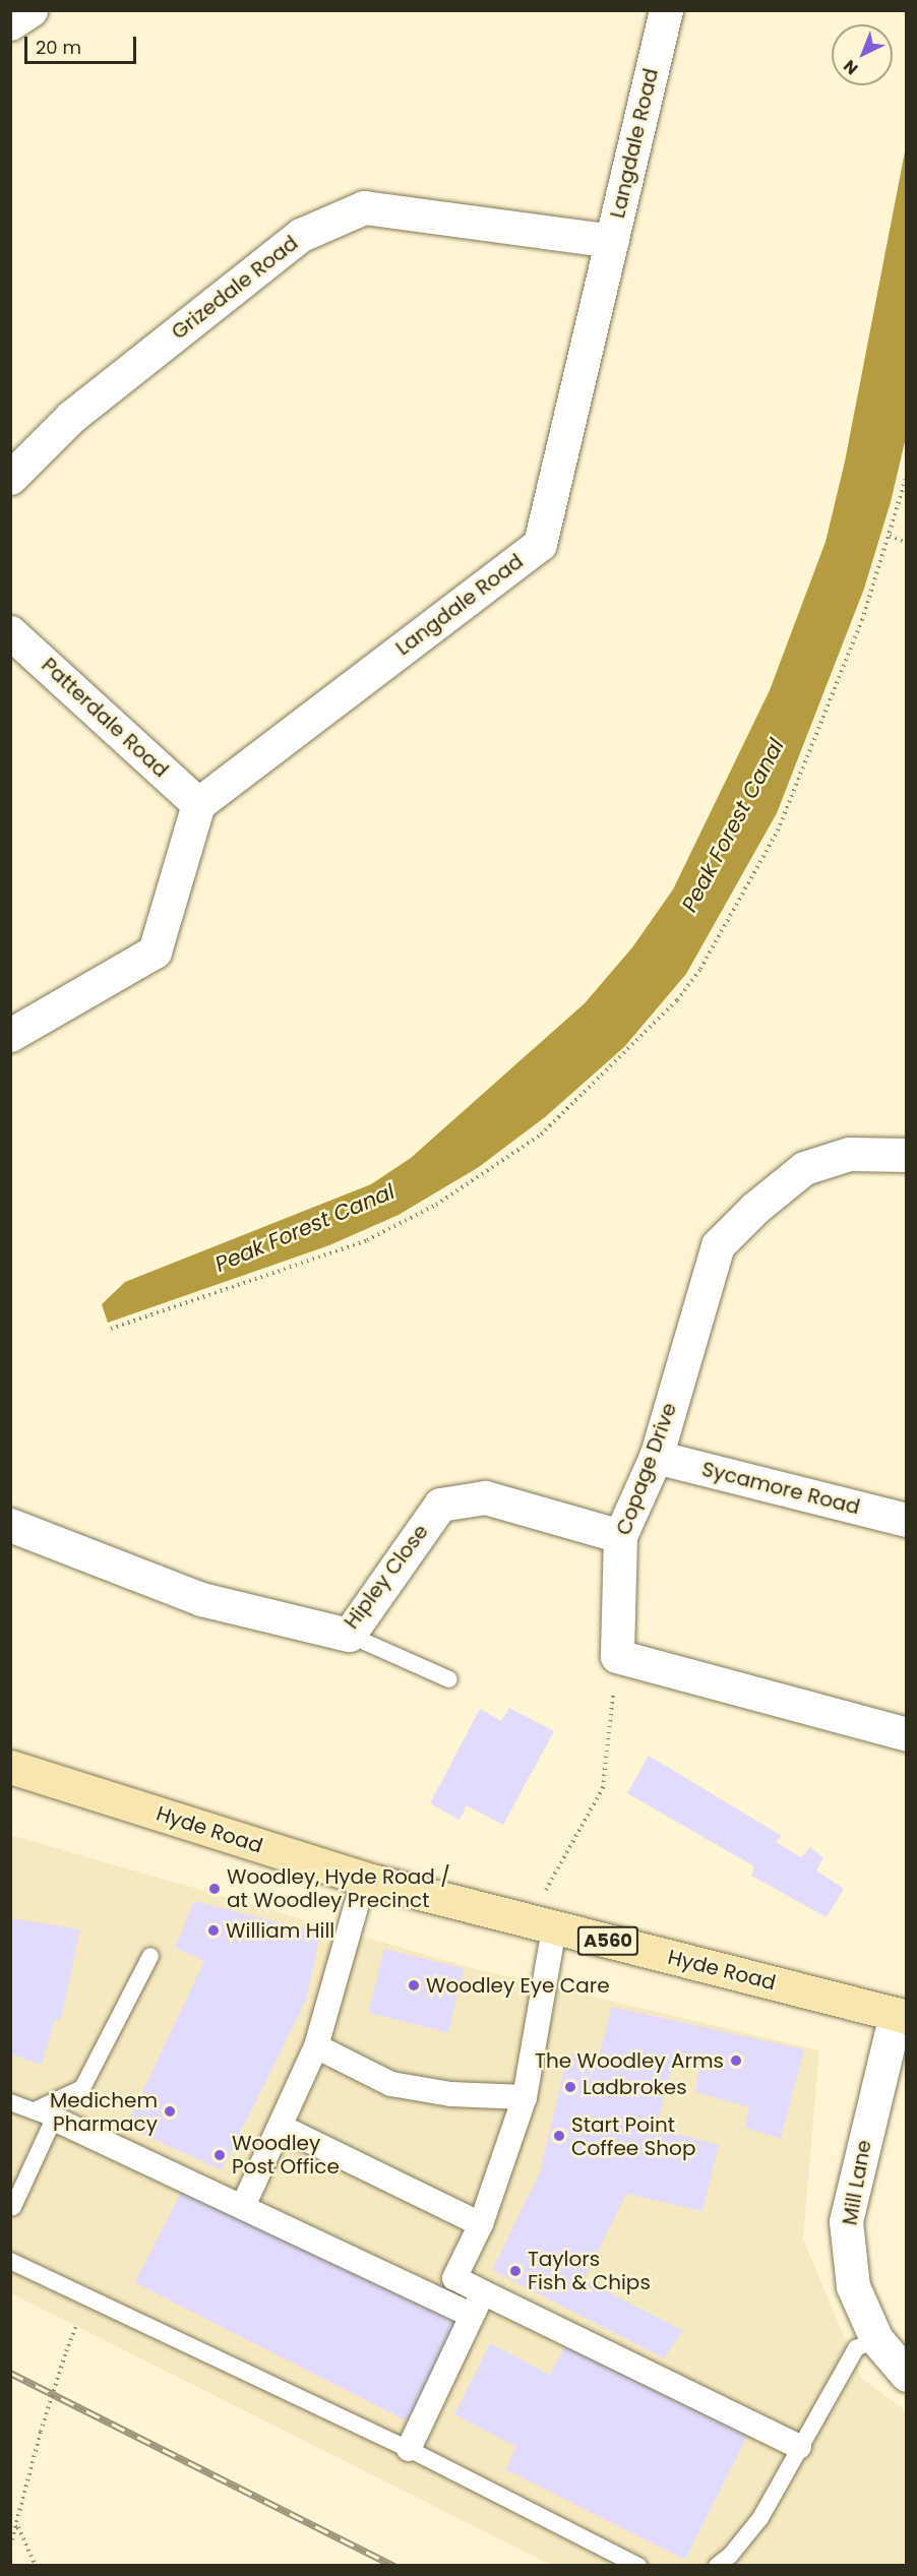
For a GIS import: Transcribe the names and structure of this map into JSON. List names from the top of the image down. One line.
{"streets":{"main road":["Hyde Road","A560"],"street":["Langdale Road","Grizedale Road","Patterdale Road","Copage Drive","Sycamore Road","Hipley Close","Mill Lane"]},"crossings":[["Langdale Road","Grizedale Road"],["Langdale Road","Patterdale Road"],["Copage Drive","Sycamore Road"],["Copage Drive","Hipley Close"],["Hyde Road","Mill Lane"]],"water":["Peak Forest Canal"],"places":["Woodley, Hyde Road / at Woodley Precinct","William Hill","Woodley Eye Care","The Woodley Arms","Ladbrokes","Medichem Pharmacy","Start Point Coffee Shop","Woodley Post Office","Taylors Fish & Chips"],"scale_bar":"20 m","north":"bottom left"}
